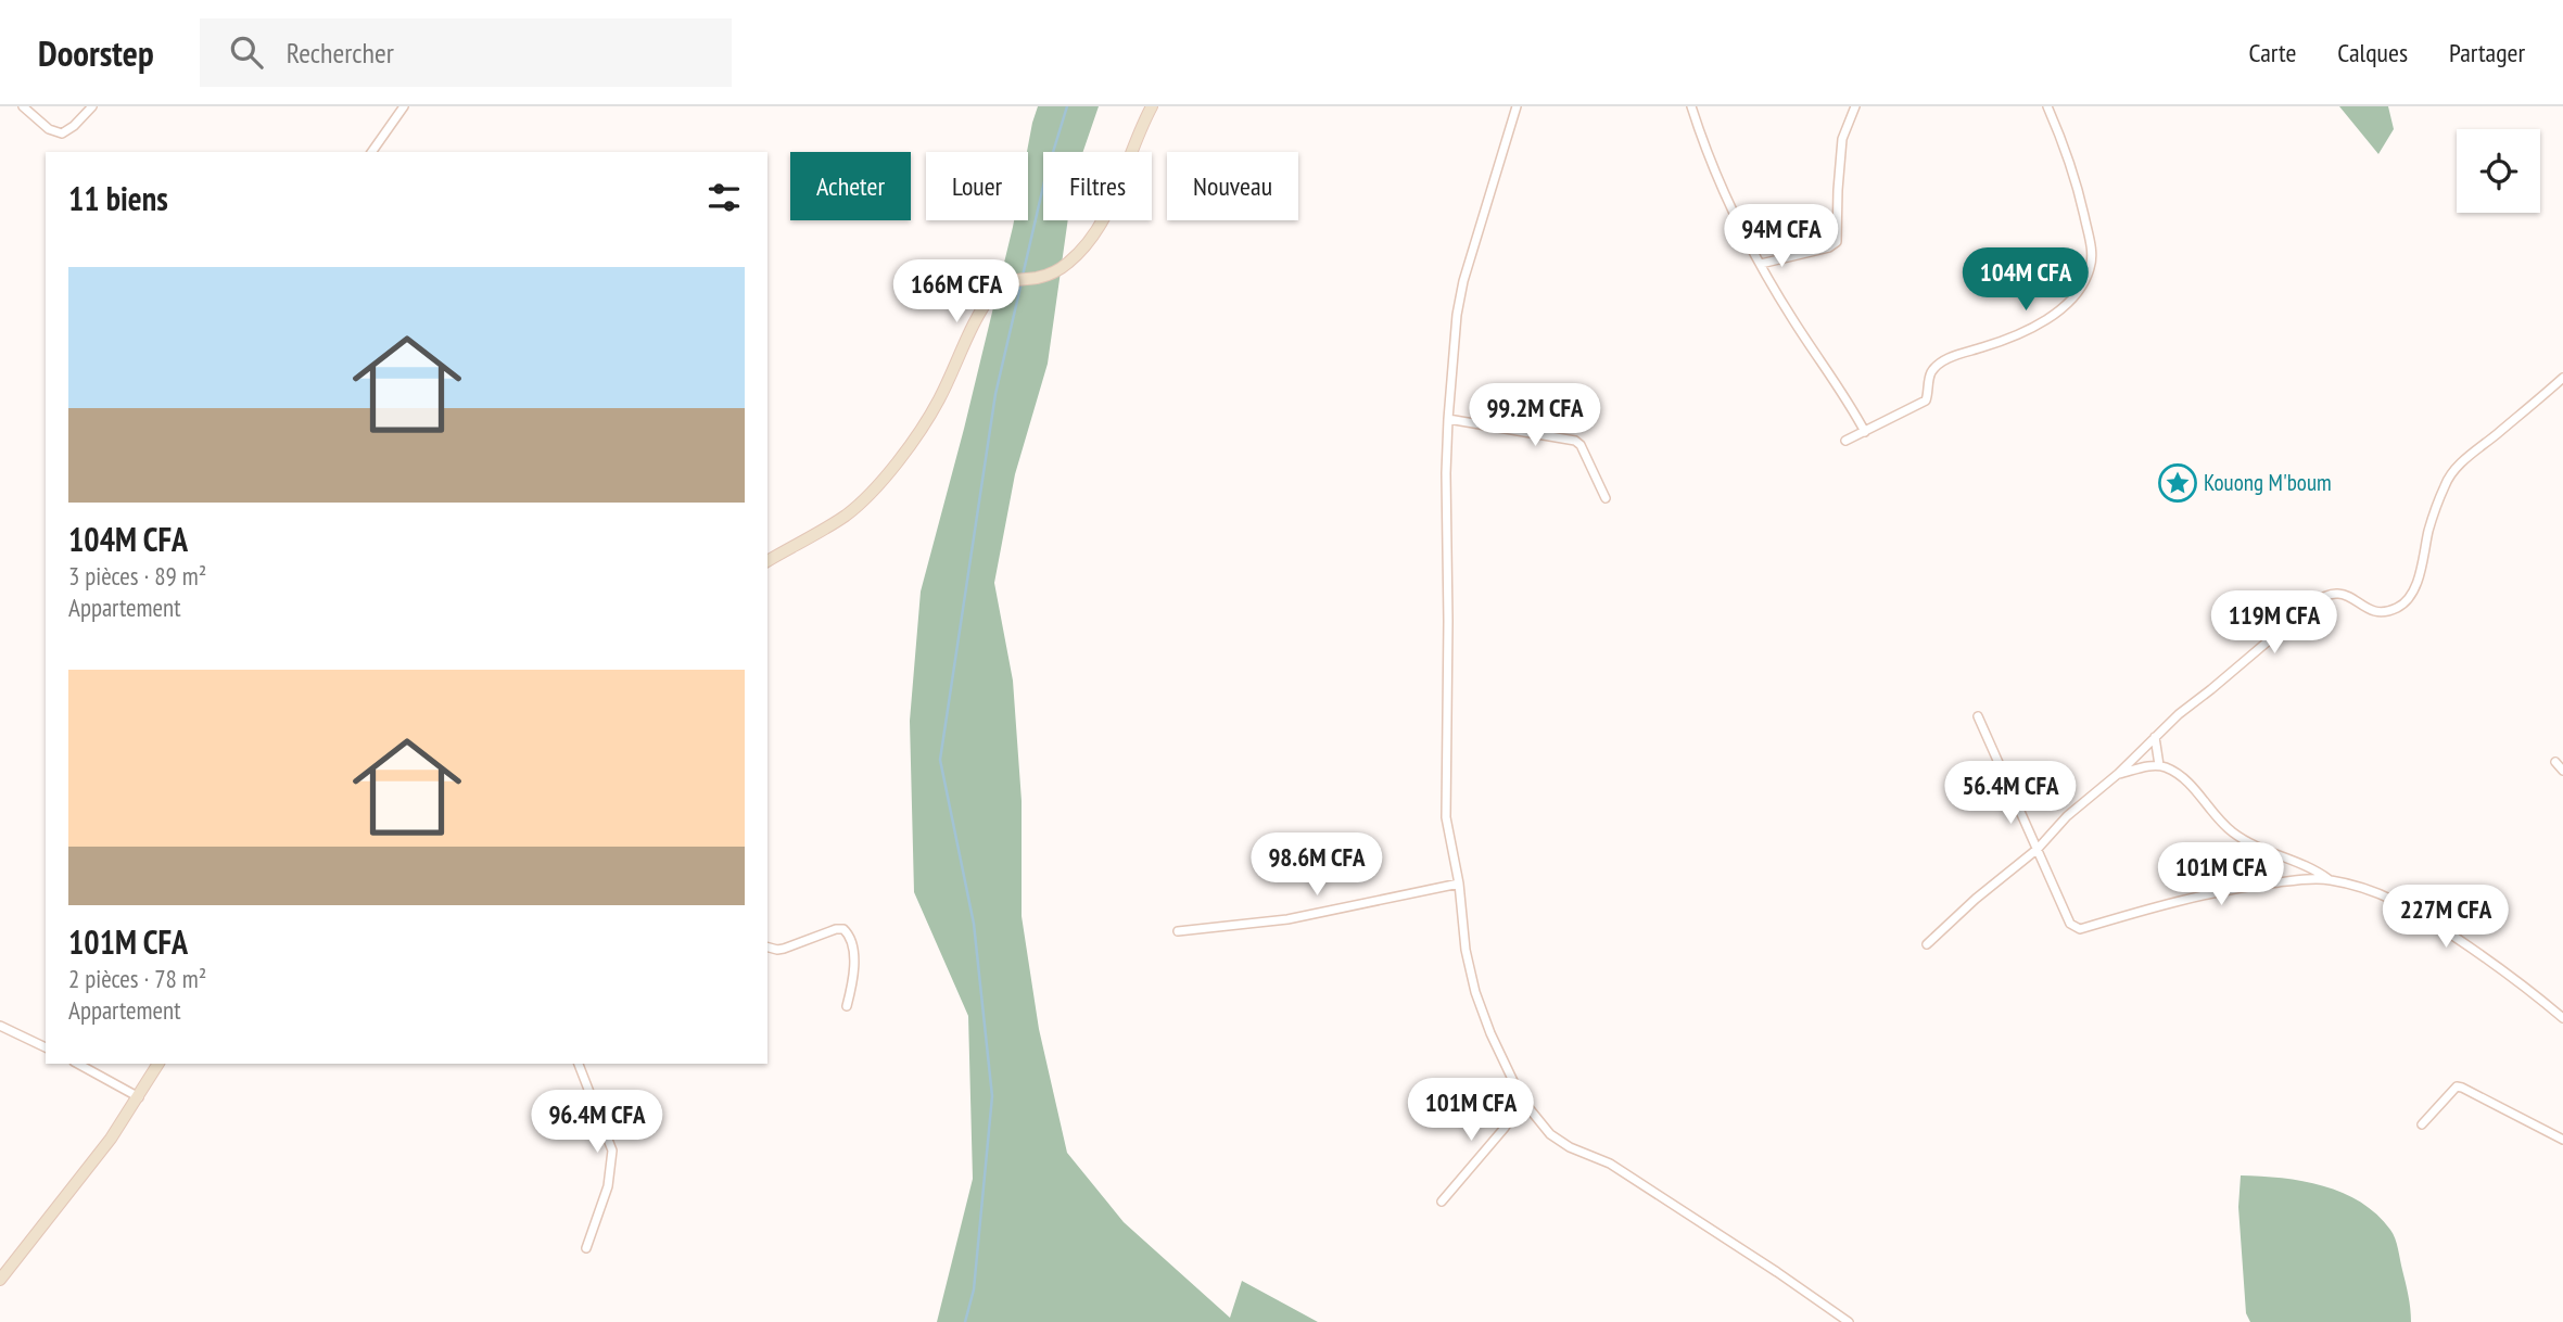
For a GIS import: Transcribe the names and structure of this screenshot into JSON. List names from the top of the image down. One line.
{"places":{"place":["Kouong M'boum"]},"page":{"header":"Doorstep","search":"Rechercher","nav":["Carte","Calques","Partager"],"chip":["Acheter","Louer","Filtres","Nouveau"],"heading":"11 biens","price":["94M CFA","104M CFA","166M CFA","99.2M CFA","119M CFA","56.4M CFA","98.6M CFA","101M CFA","227M CFA","101M CFA","96.4M CFA"],"list":[{"name":"104M CFA","note":"3 pièces · 89 m² · Appartement"},{"name":"101M CFA","note":"2 pièces · 78 m² · Appartement"}]}}
